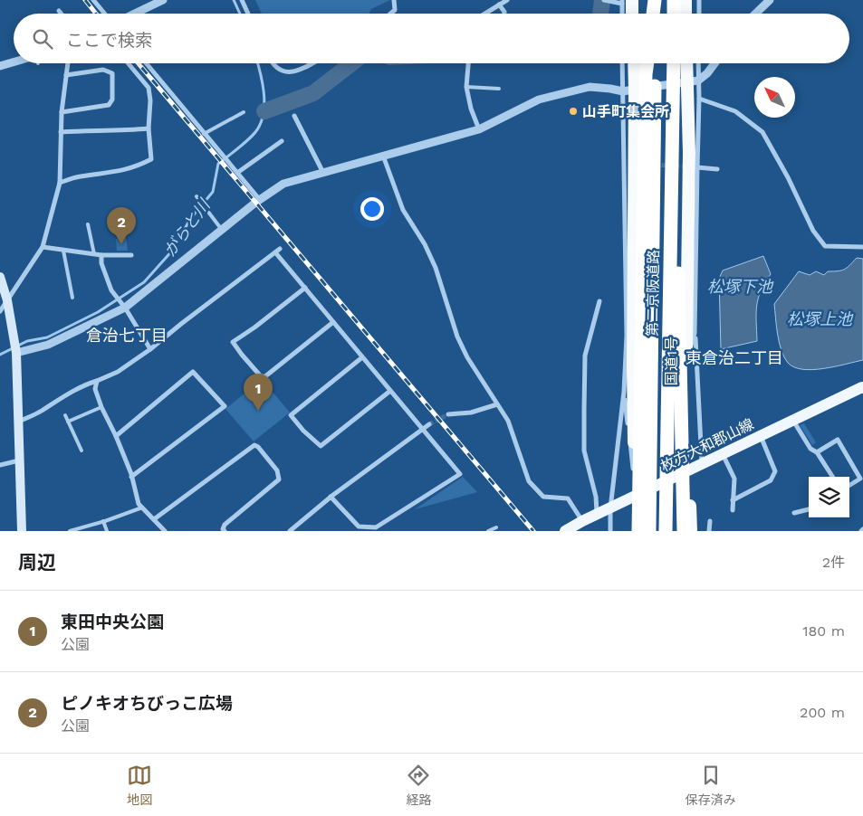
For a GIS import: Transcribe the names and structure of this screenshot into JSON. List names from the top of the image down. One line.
{"streets":{"highway":["第二京阪道路","国道1号"],"main road":["枚方大和郡山線"]},"districts":["倉治七丁目","東倉治二丁目"],"water":["がらと川","松塚下池","松塚上池"],"places":["山手町集会所"],"north":"top left","page":{"search":"ここで検索","pins":["2","1"],"heading":["周辺","2件"],"list":[{"mark":"1","name":"東田中央公園","note":"公園","value":"180 m"},{"mark":"2","name":"ピノキオちびっこ広場","note":"公園","value":"200 m"}],"nav":["地図","経路","保存済み"]}}
